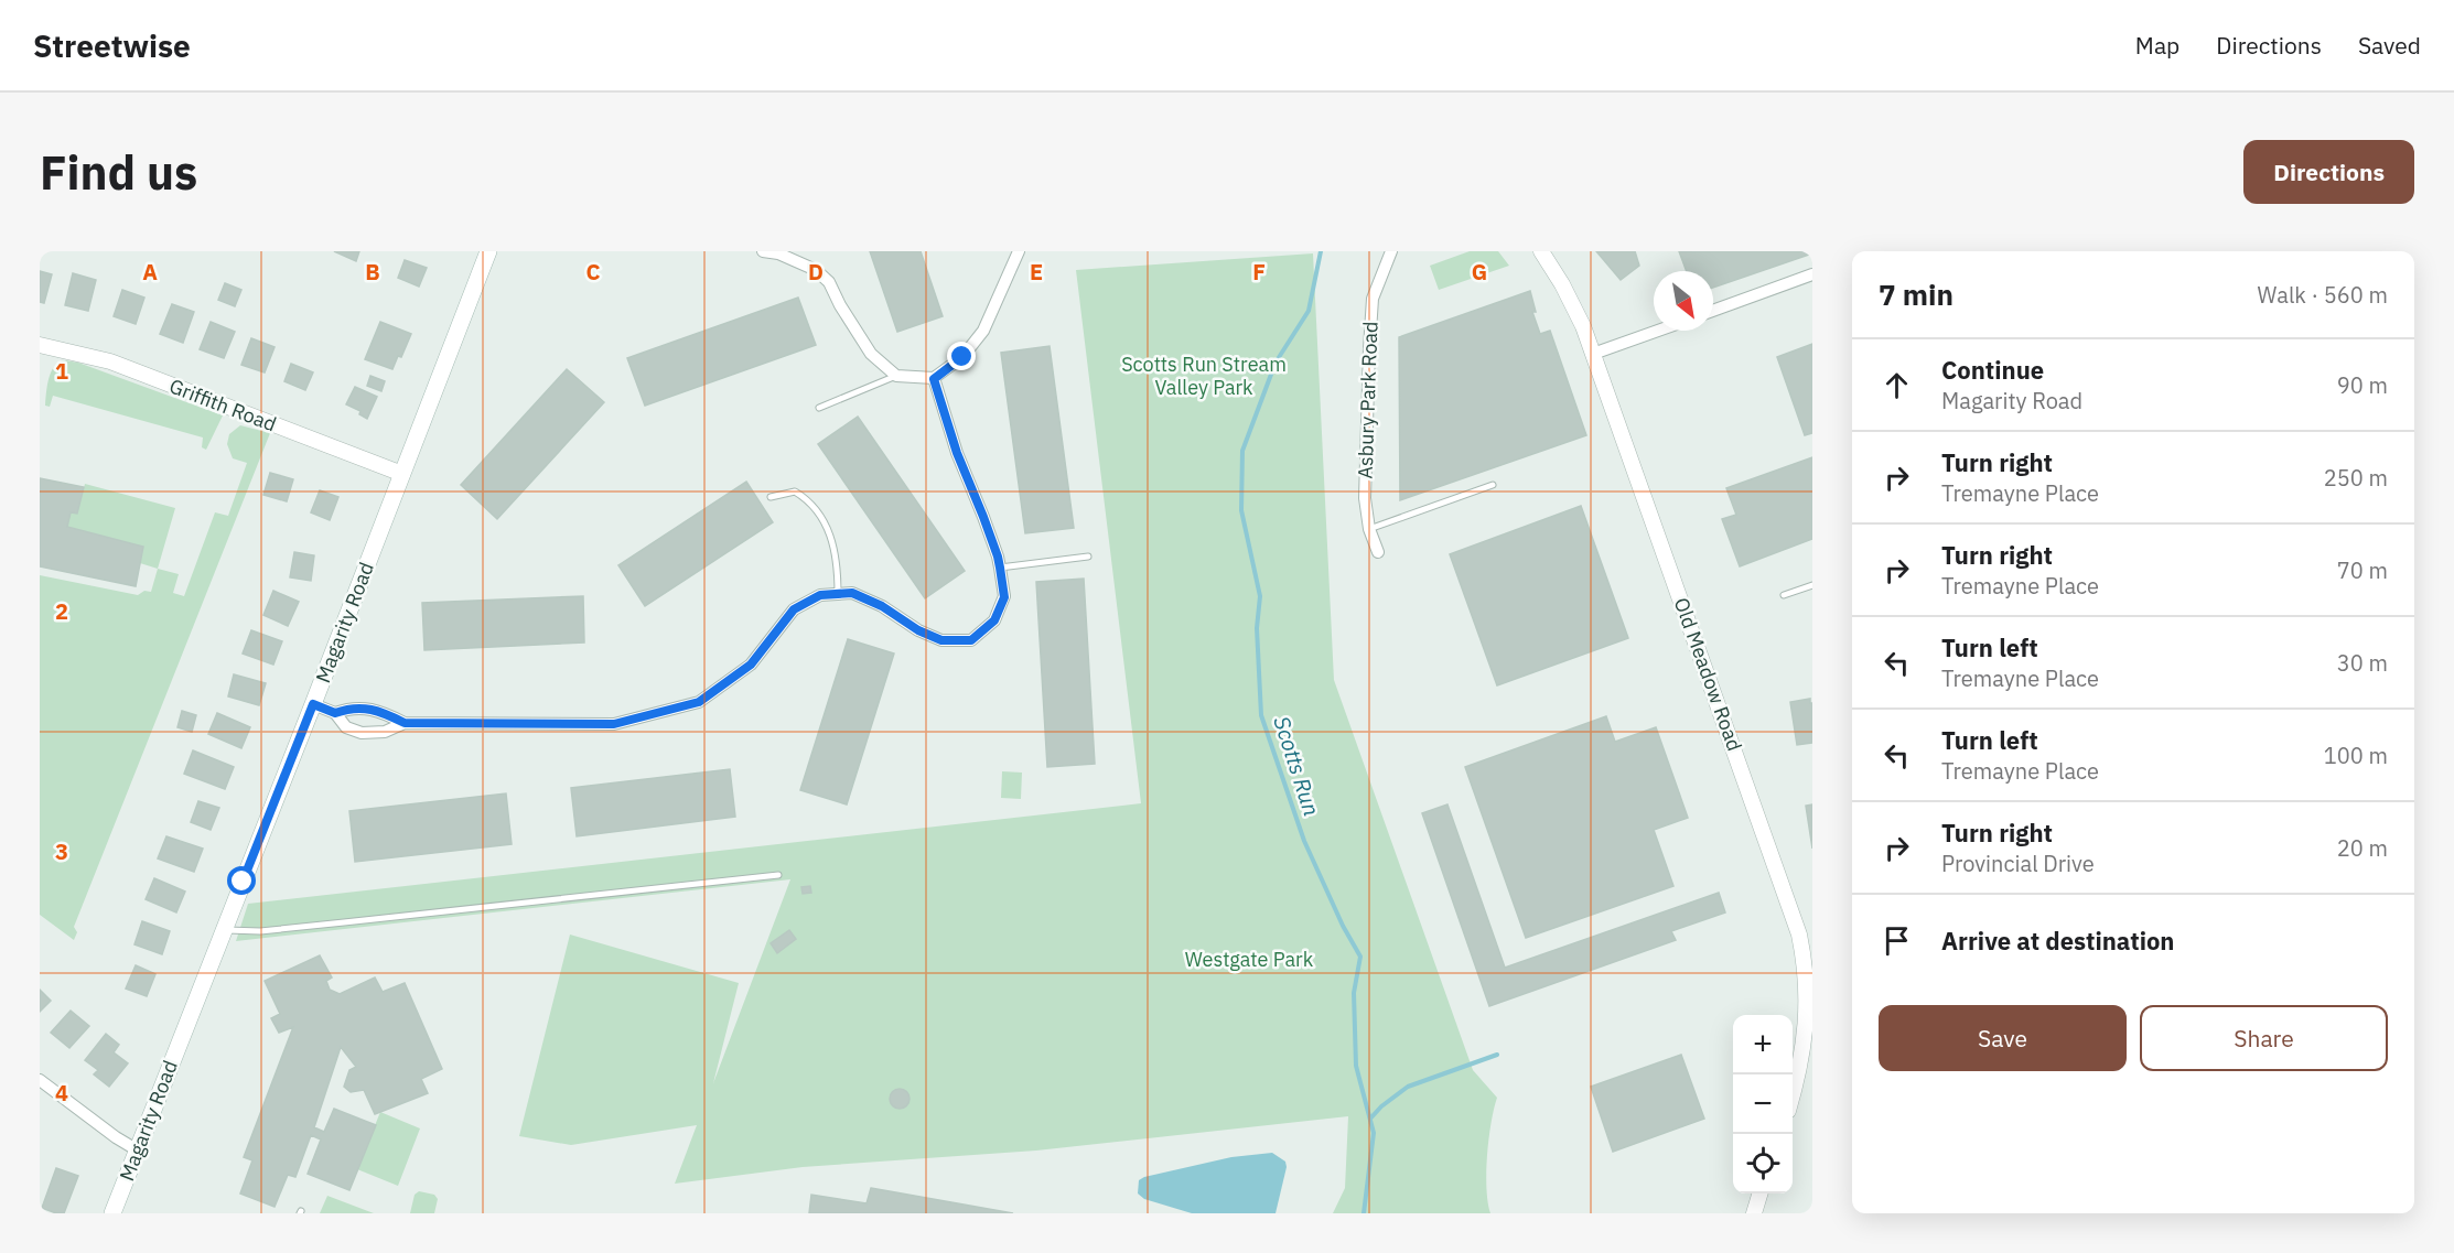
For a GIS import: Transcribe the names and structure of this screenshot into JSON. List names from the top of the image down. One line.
{"streets":{"main road":["Magarity Road"],"street":["Asbury Park Road","Griffith Road","Old Meadow Road"]},"crossings":[["Griffith Road","Magarity Road"]],"water":["Scotts Run"],"parks":["Scotts Run Stream Valley Park","Westgate Park"],"north":"bottom right","page":{"header":"Streetwise","nav":["Map","Directions","Saved"],"buttons":["Directions",["Save","Share"]],"title":"Find us","heading":["7 min","Walk · 560 m"],"list":[["Continue","Magarity Road","90 m"],["Turn right","Tremayne Place","250 m"],["Turn right","Tremayne Place","70 m"],["Turn left","Tremayne Place","30 m"],["Turn left","Tremayne Place","100 m"],["Turn right","Provincial Drive","20 m"],"Arrive at destination"],"map_buttons":["+","−"]},"grid":{"columns":["A","B","C","D","E","F","G"],"rows":["1","2","3","4"]}}
